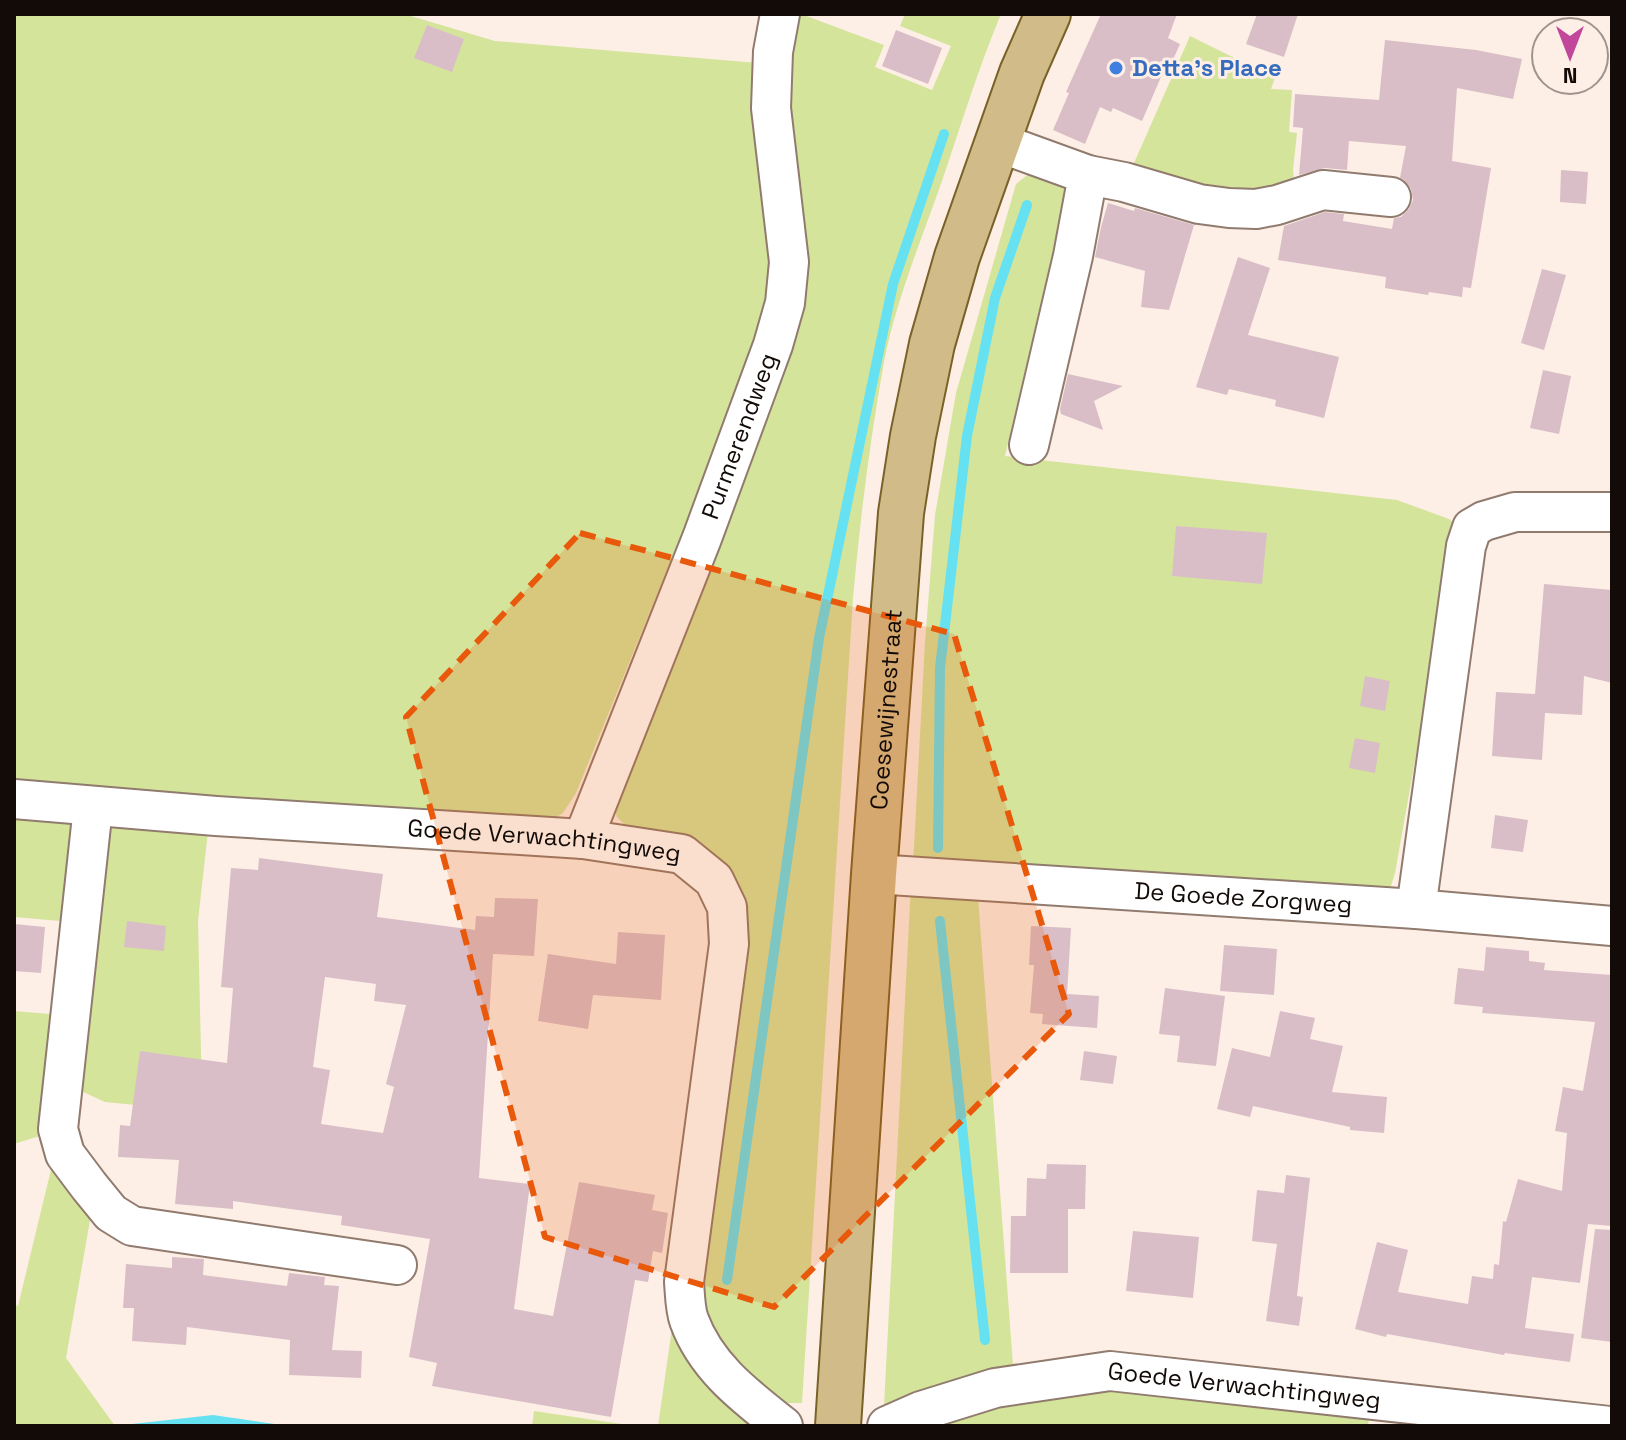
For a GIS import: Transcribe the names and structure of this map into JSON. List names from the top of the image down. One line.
{"streets":{"main road":["Coesewijnestraat"],"street":["Purmerendweg","Goede Verwachtingweg","De Goede Zorgweg"]},"crossings":[["Purmerendweg","Goede Verwachtingweg"],["Coesewijnestraat","De Goede Zorgweg"]],"places":["Detta's Place"],"north":"bottom"}
